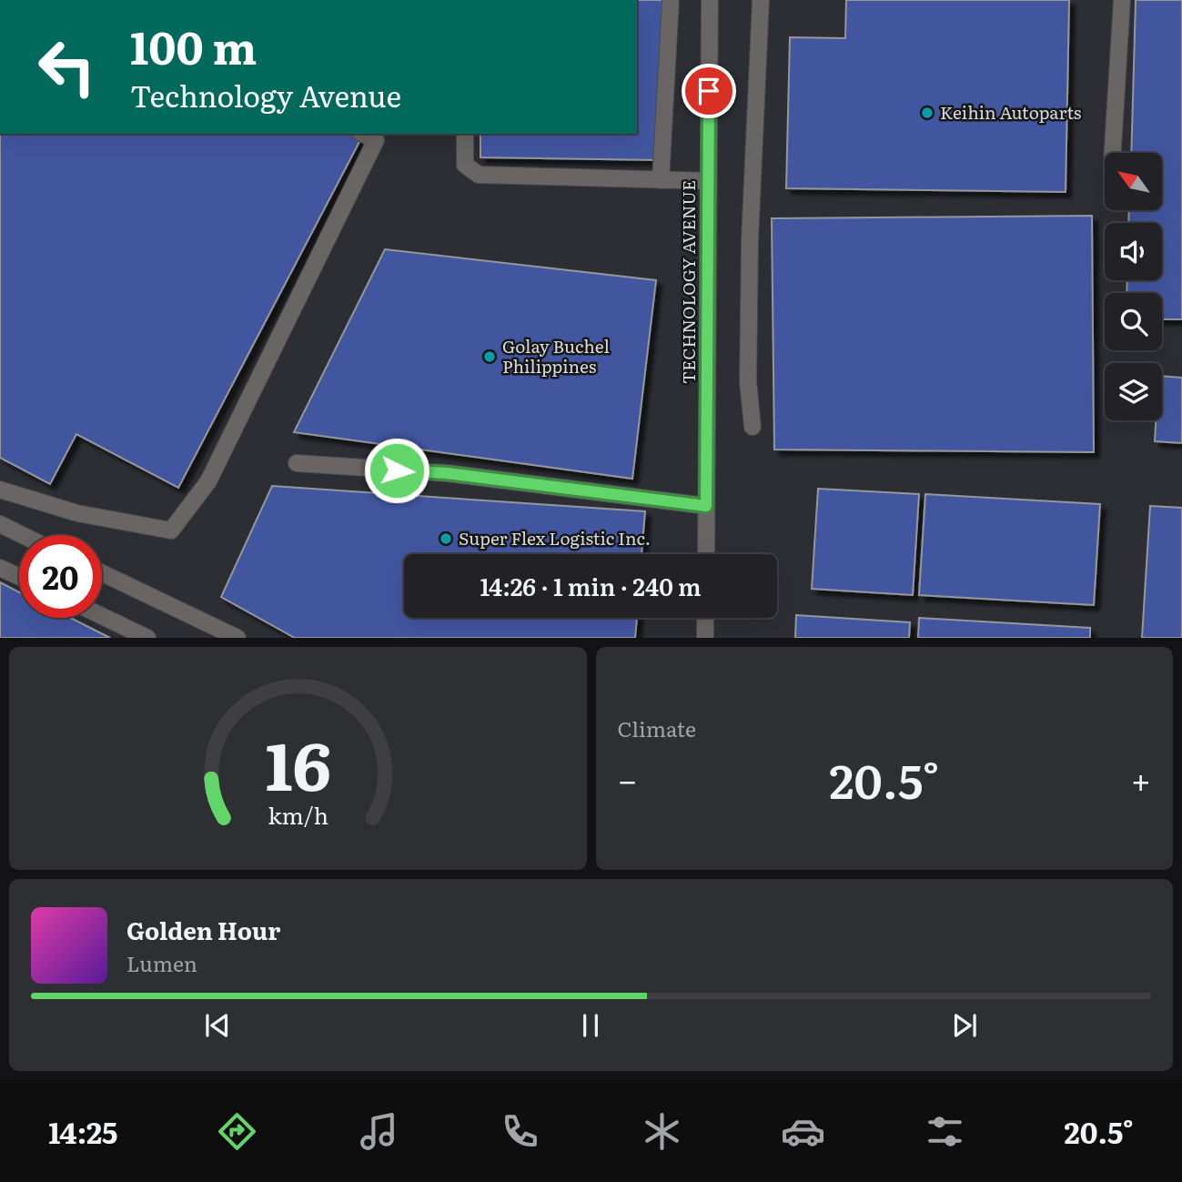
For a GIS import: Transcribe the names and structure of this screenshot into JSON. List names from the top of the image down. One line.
{"streets":{"street":["TECHNOLOGY AVENUE"]},"places":["Keihin Autoparts","Golay Buchel Philippines","Super Flex Logistic Inc."],"north":"top left","page":{"turn":["100 m","Technology Avenue"],"limit":"20","trip":"14:26 · 1 min · 240 m","tile":"Climate","heat":["−","20.5°","+"],"song":["Golden Hour","Lumen"],"tabs":["14:25","20.5°"],"gauge":["16","km/h"]}}
